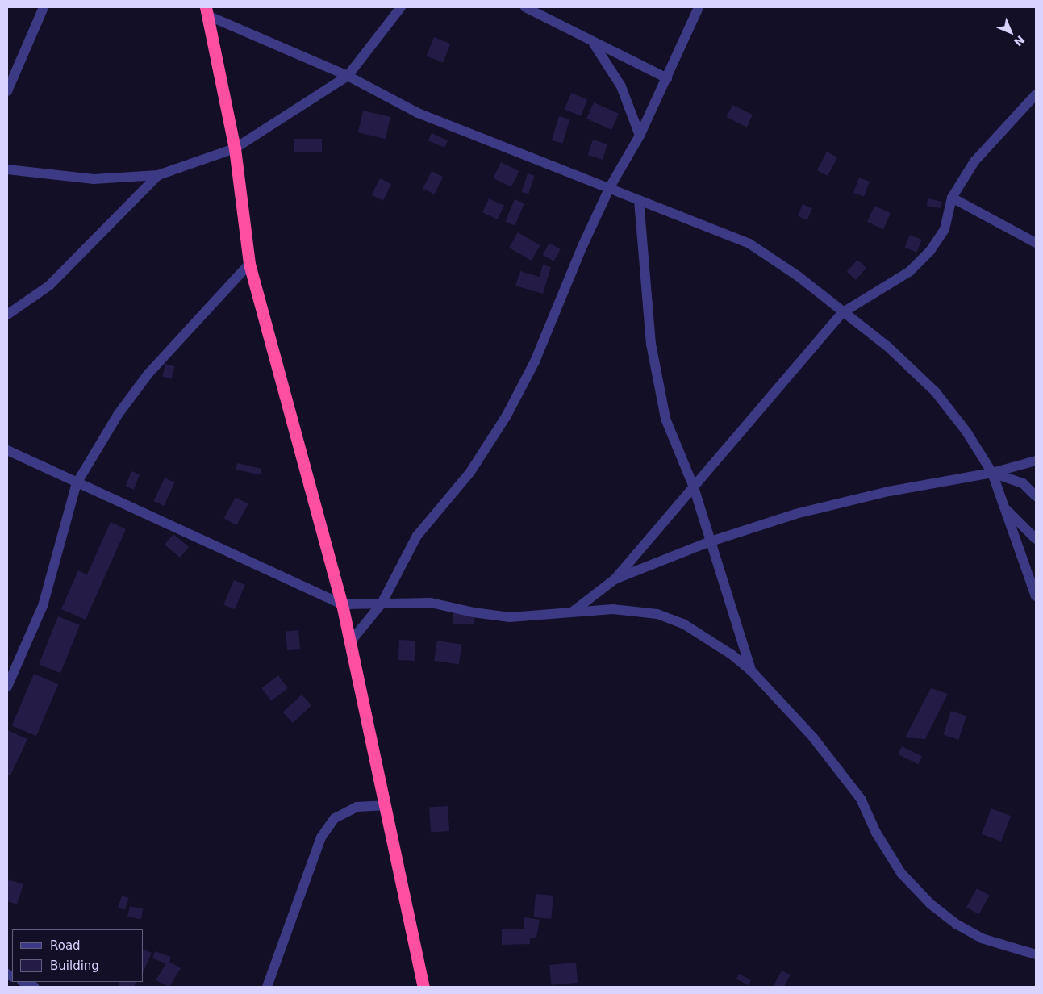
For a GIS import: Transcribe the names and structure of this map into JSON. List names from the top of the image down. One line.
{"legend":["Road","Building"],"north":"bottom right"}
